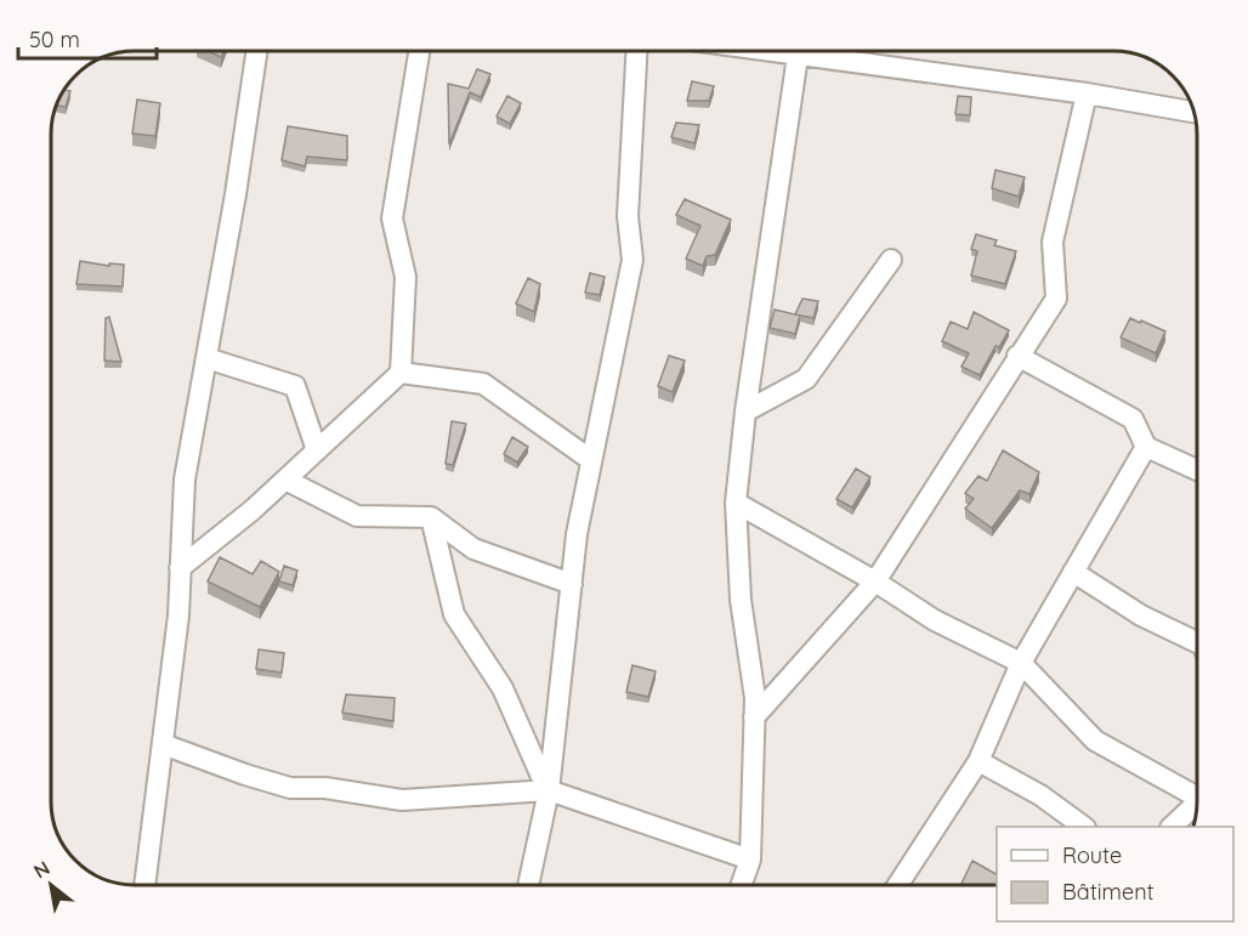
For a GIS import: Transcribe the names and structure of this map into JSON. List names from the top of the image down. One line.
{"legend":["Route","Bâtiment"],"scale_bar":"50 m","north":"top left"}
